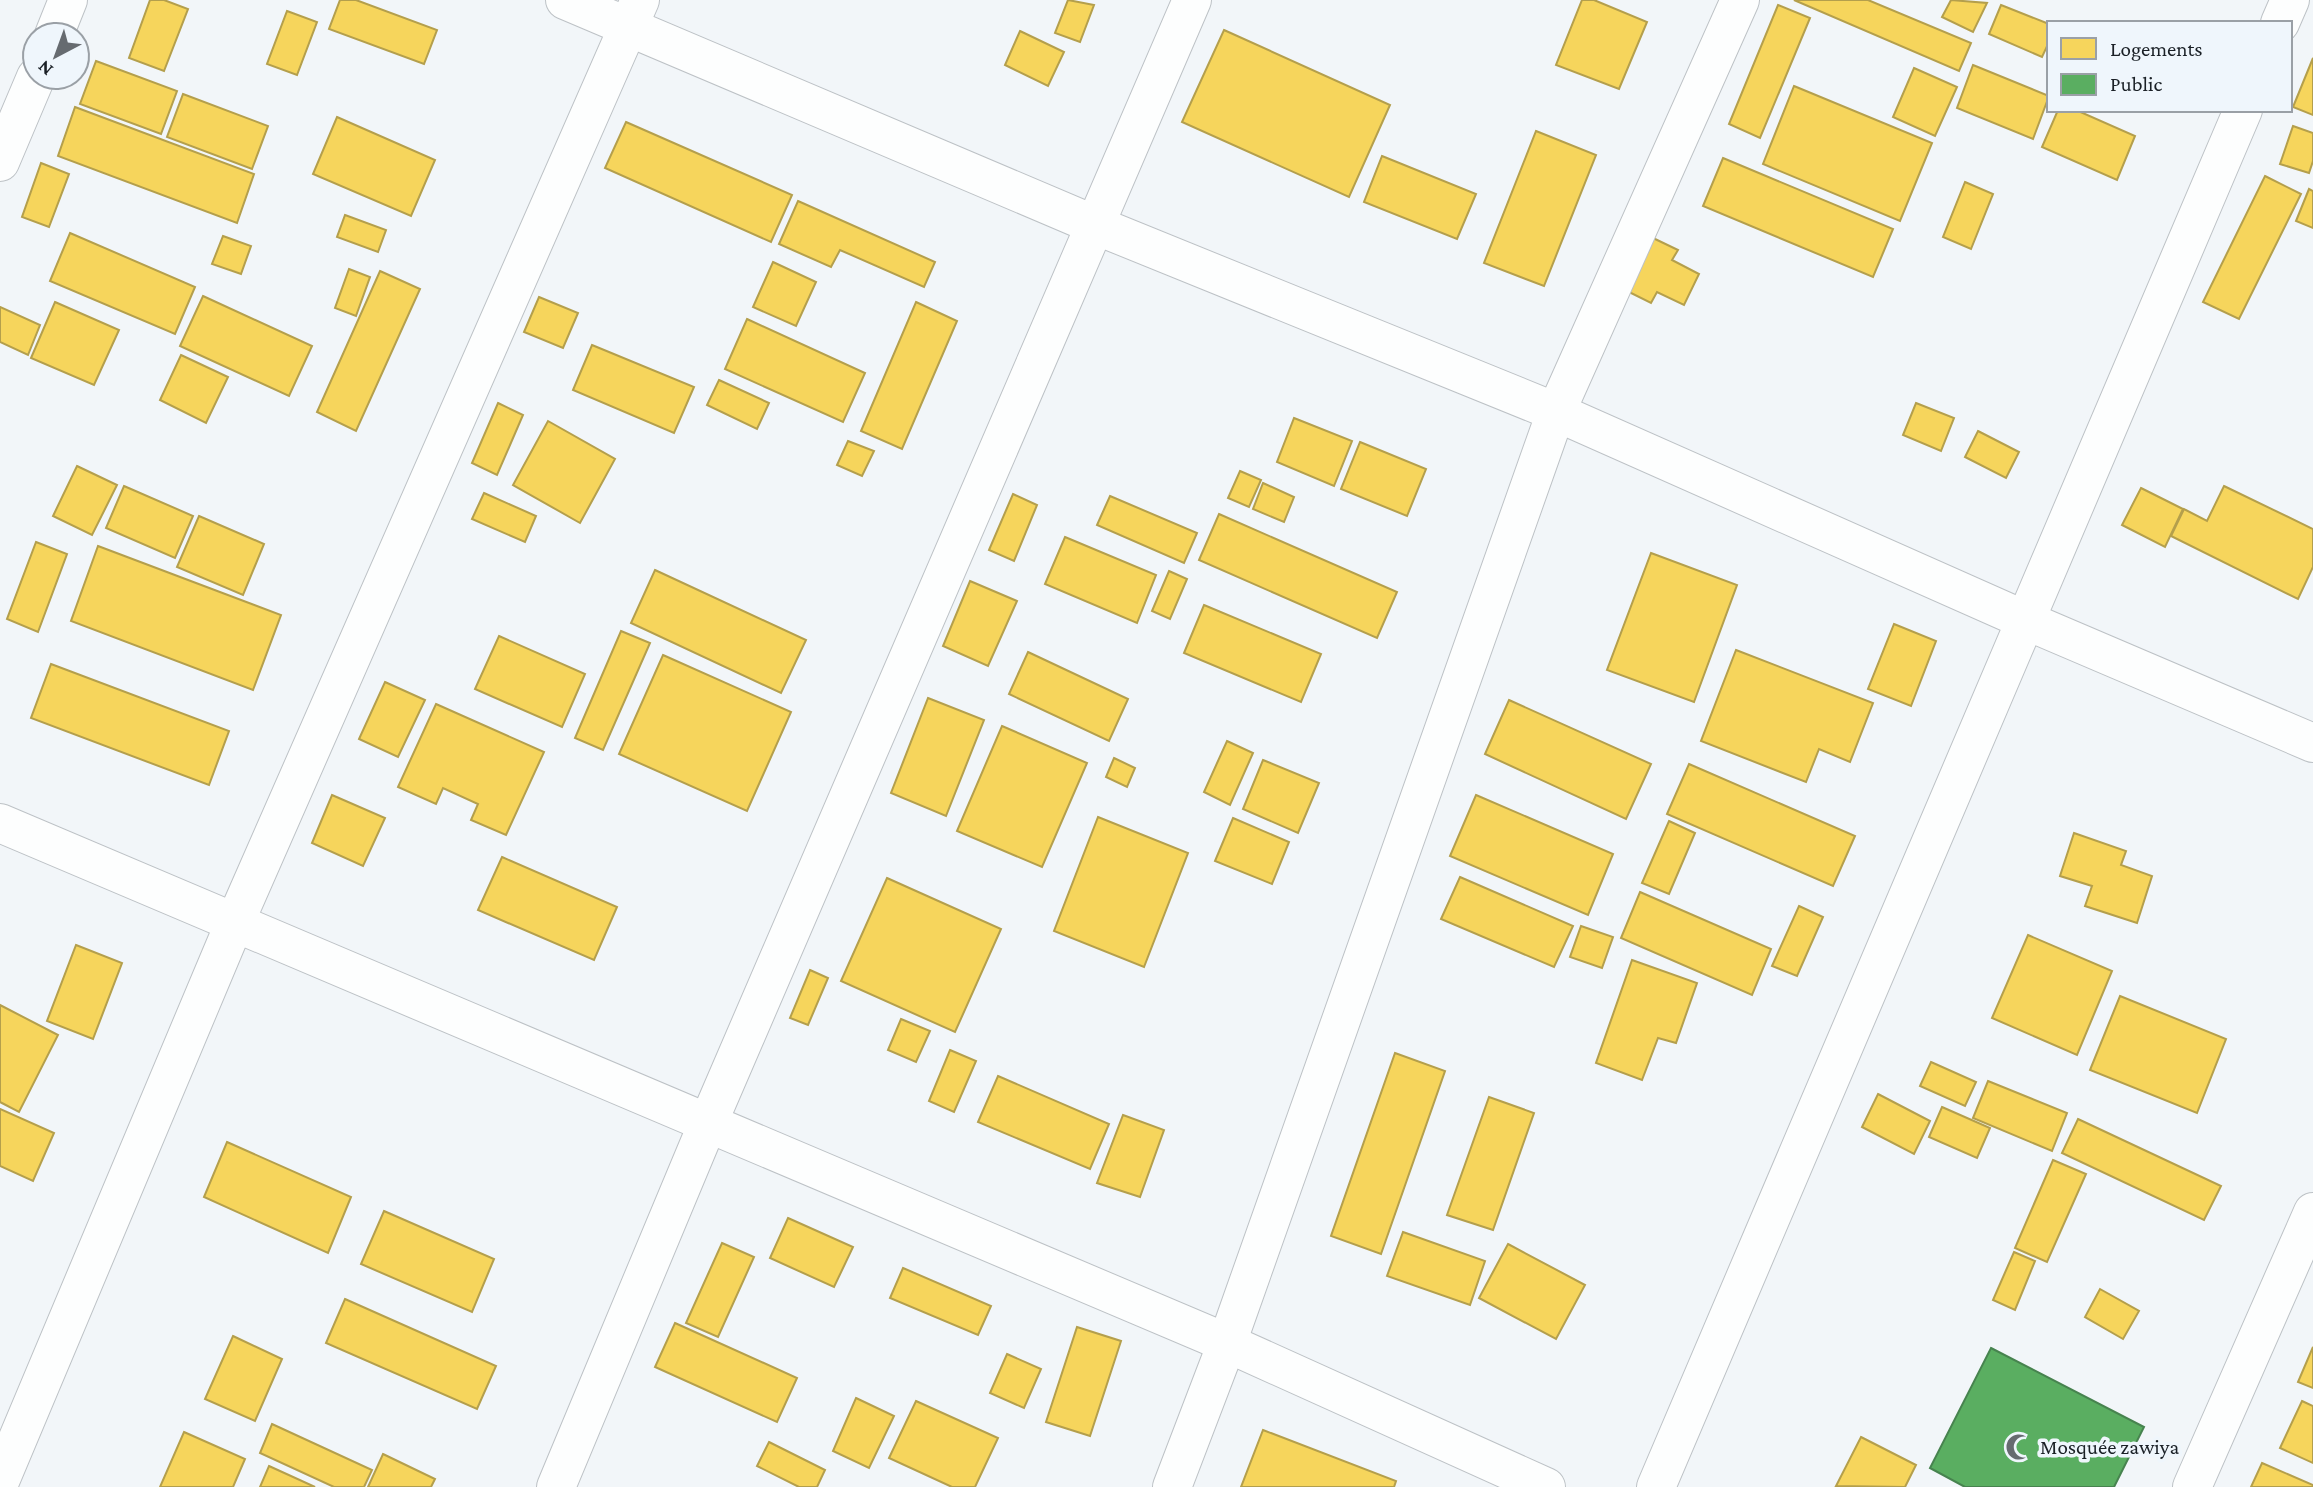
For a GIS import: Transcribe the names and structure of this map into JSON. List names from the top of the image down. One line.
{"places":{"mosque":["Mosquée zawiya"]},"legend":["Logements","Public"],"north":"bottom left"}
